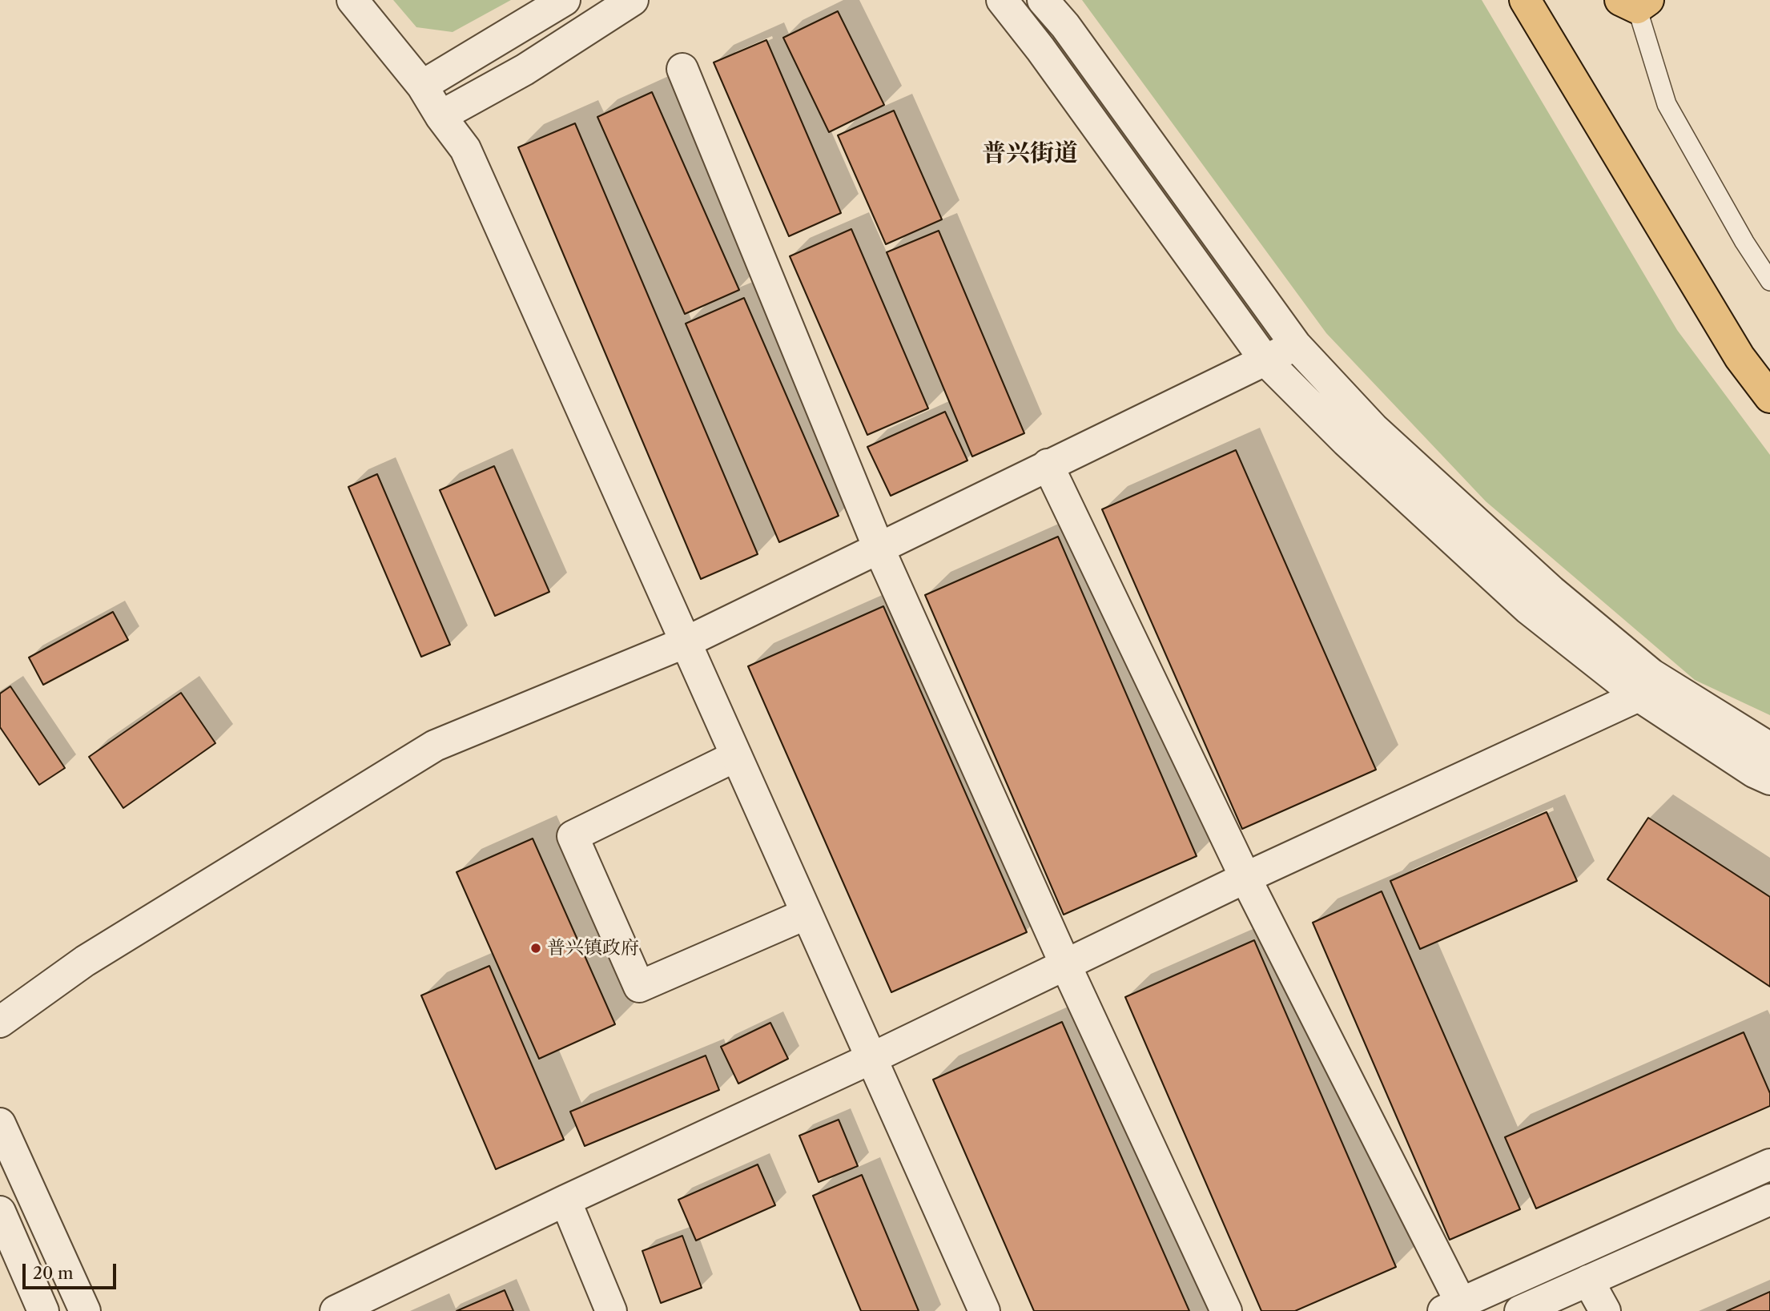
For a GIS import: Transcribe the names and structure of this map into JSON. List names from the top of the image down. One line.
{"districts":["普兴街道"],"places":["普兴镇政府"],"scale_bar":"20 m"}
